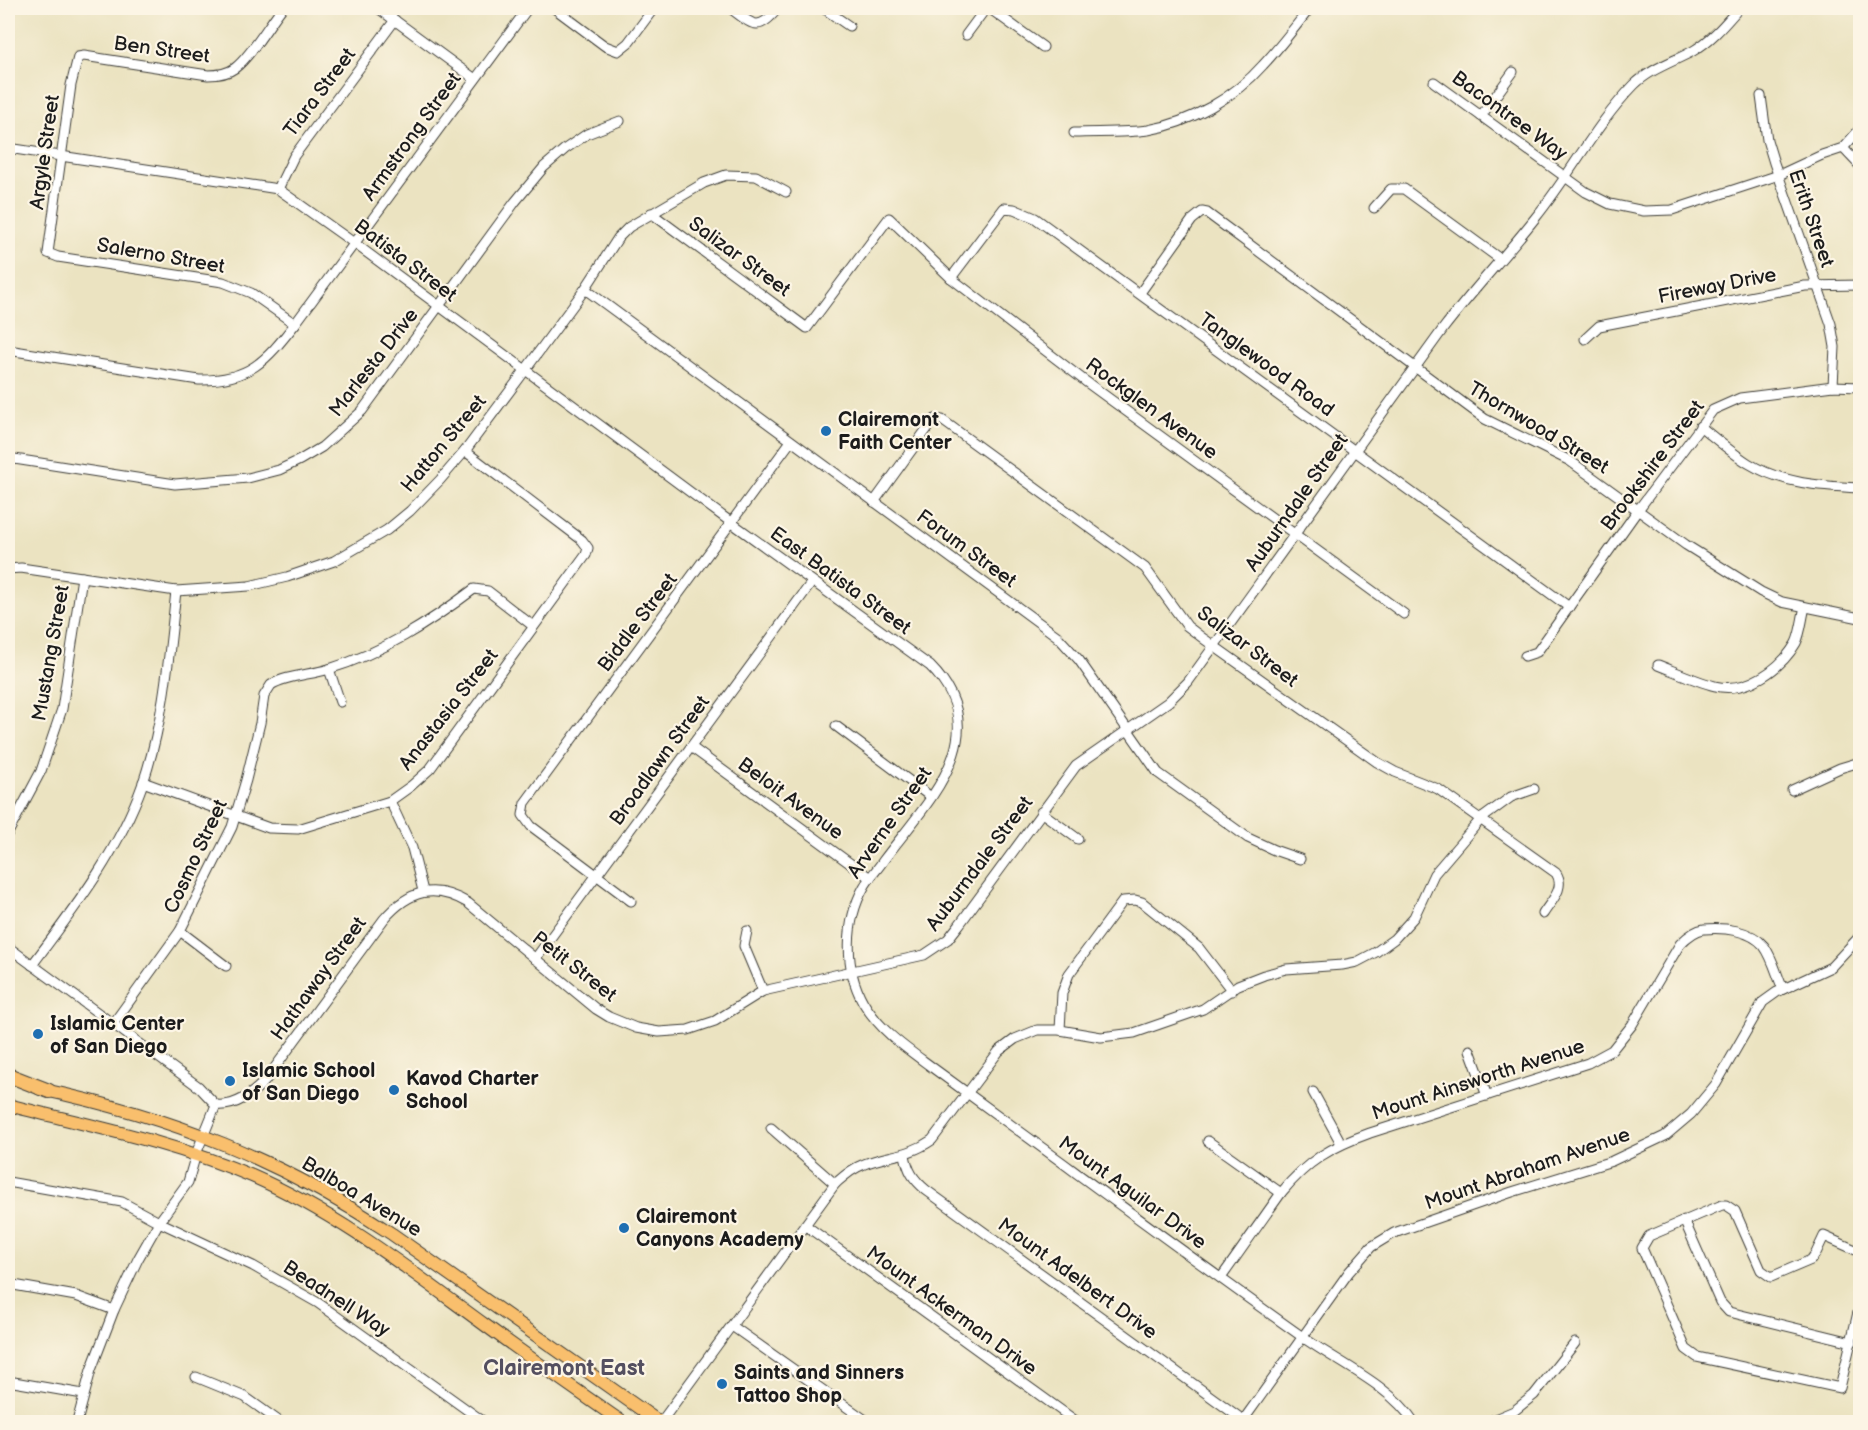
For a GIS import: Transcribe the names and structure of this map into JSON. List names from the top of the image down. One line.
{"streets":{"main road":["Balboa Avenue"],"street":["Ben Street","Tiara Street","Bacontree Way","Armstrong Street","Argyle Street","Erith Street","Salerno Street","Salizar Street","Batista Street","Fireway Drive","Marlesta Drive","Tanglewood Road","Rockglen Avenue","Thornwood Street","Hatton Street","Brookshire Street","Auburndale Street","Forum Street","East Batista Street","Biddle Street","Mustang Street","Anastasia Street","Broadlawn Street","Beloit Avenue","Arverne Street","Cosmo Street","Petit Street","Hathaway Street","Mount Ainsworth Avenue","Mount Abraham Avenue","Mount Aguilar Drive","Mount Adelbert Drive","Beadnell Way","Mount Ackerman Drive"]},"crossings":[["Ben Street","Argyle Street"],["Tiara Street","Batista Street"],["Bacontree Way","Erith Street"],["Bacontree Way","Auburndale Street"],["Armstrong Street","Salerno Street"],["Armstrong Street","Batista Street"],["Argyle Street","Salerno Street"],["Argyle Street","Batista Street"],["Erith Street","Fireway Drive"],["Erith Street","Brookshire Street"],["Salizar Street","Rockglen Avenue"],["Salizar Street","Hatton Street"],["Salizar Street","Auburndale Street"],["Salizar Street","Forum Street"],["Batista Street","Marlesta Drive"],["Batista Street","Hatton Street"],["Batista Street","East Batista Street"],["Batista Street","Biddle Street"],["Tanglewood Road","Rockglen Avenue"],["Tanglewood Road","Thornwood Street"],["Tanglewood Road","Brookshire Street"],["Tanglewood Road","Auburndale Street"],["Rockglen Avenue","Auburndale Street"],["Thornwood Street","Brookshire Street"],["Thornwood Street","Auburndale Street"],["Hatton Street","Forum Street"],["Hatton Street","Mustang Street"],["Hatton Street","Anastasia Street"],["Auburndale Street","Forum Street"],["Auburndale Street","Arverne Street"],["Auburndale Street","Petit Street"],["Auburndale Street","Mount Aguilar Drive"],["Forum Street","Biddle Street"],["East Batista Street","Biddle Street"],["East Batista Street","Broadlawn Street"],["East Batista Street","Arverne Street"],["Biddle Street","Broadlawn Street"],["Anastasia Street","Cosmo Street"],["Broadlawn Street","Beloit Avenue"],["Broadlawn Street","Petit Street"],["Beloit Avenue","Arverne Street"],["Arverne Street","Petit Street"],["Arverne Street","Mount Aguilar Drive"],["Petit Street","Hathaway Street"],["Petit Street","Mount Aguilar Drive"],["Mount Ainsworth Avenue","Mount Abraham Avenue"],["Mount Ainsworth Avenue","Mount Aguilar Drive"],["Mount Abraham Avenue","Mount Aguilar Drive"],["Mount Abraham Avenue","Mount Adelbert Drive"]],"districts":["Clairemont East"],"places":["Clairemont Faith Center","Islamic Center of San Diego","Islamic School of San Diego","Kavod Charter School","Clairemont Canyons Academy","Saints and Sinners Tattoo Shop"]}
